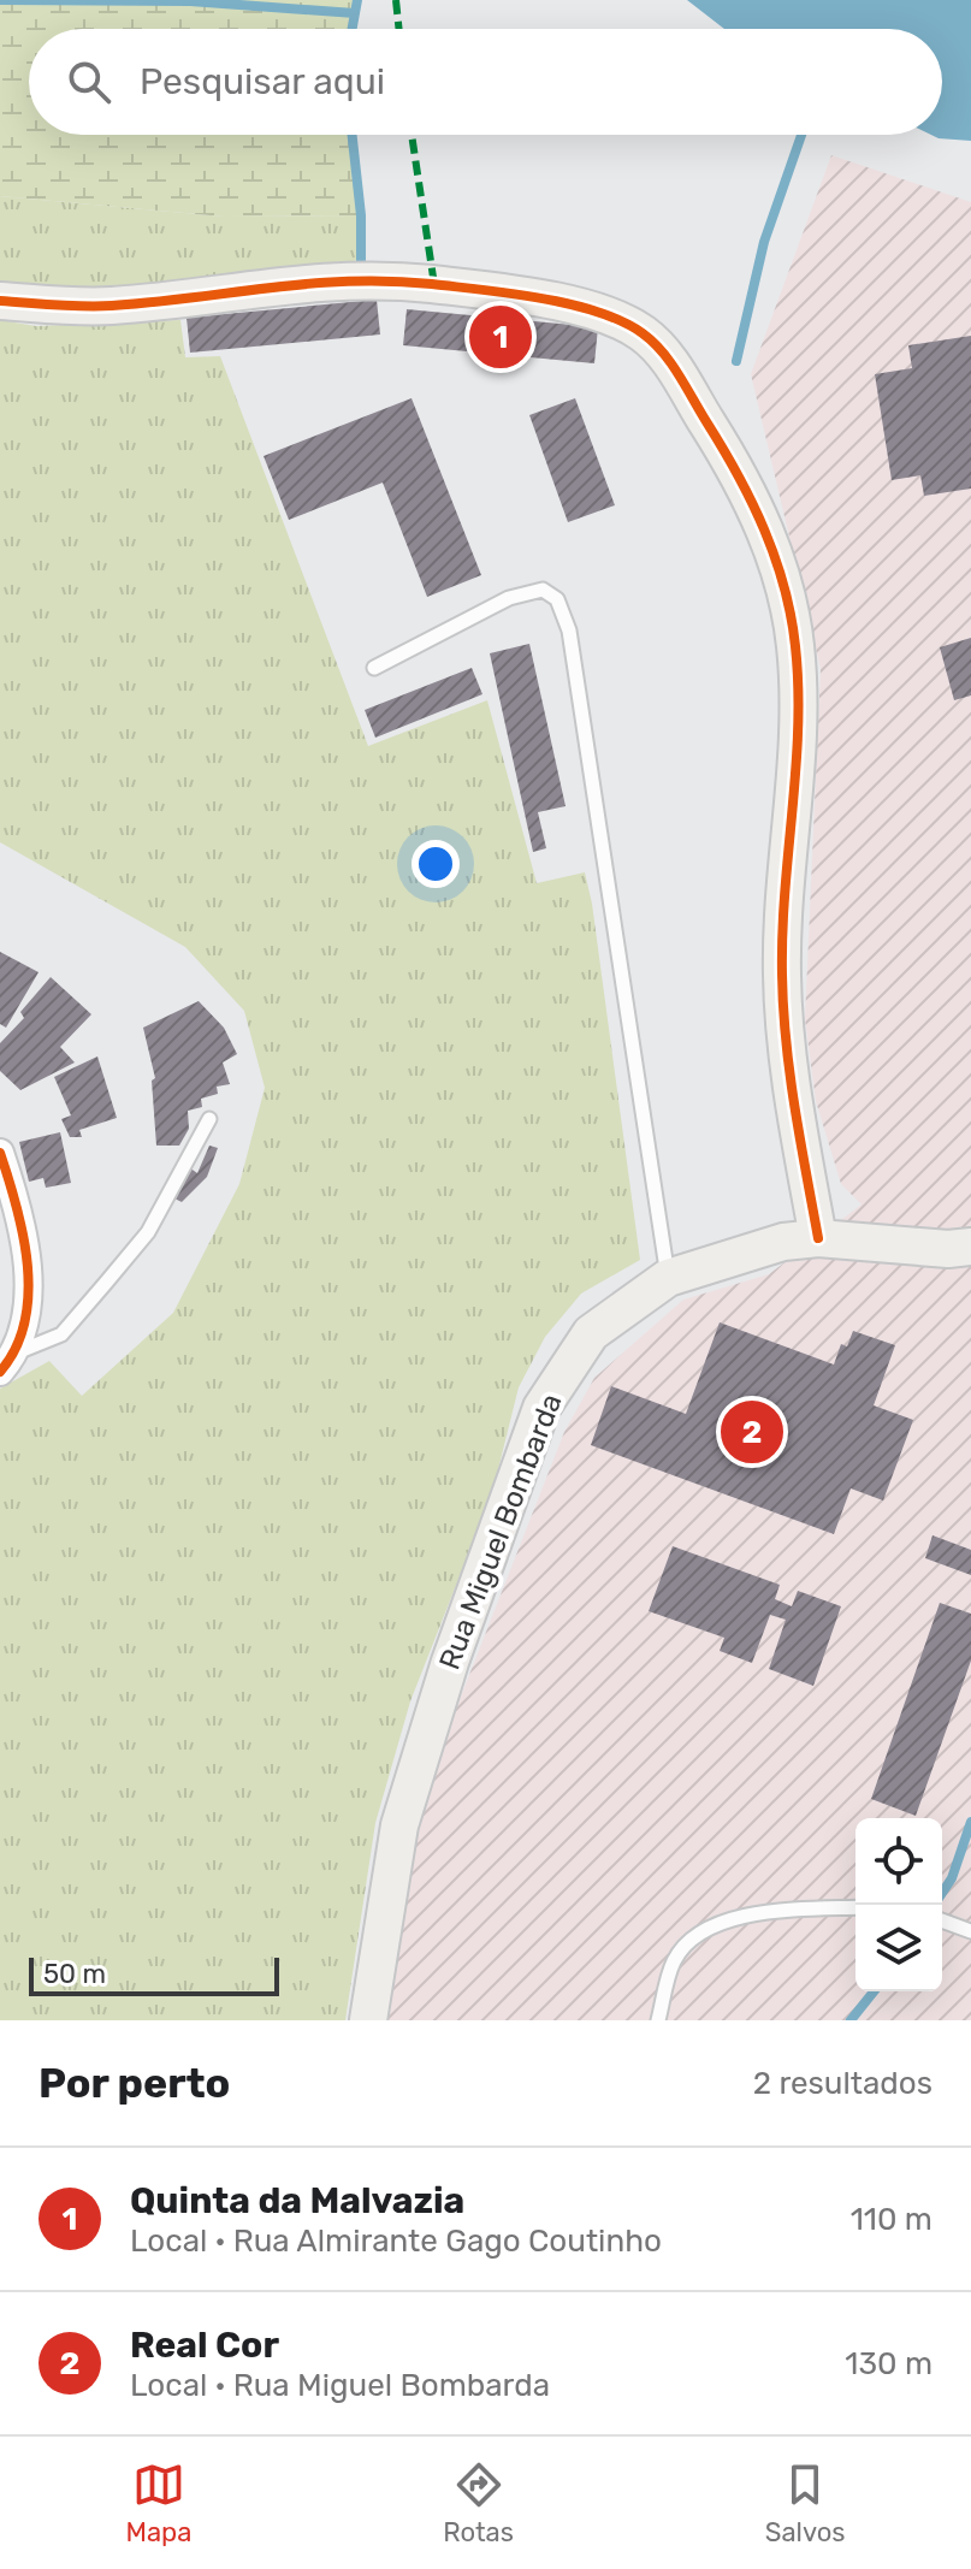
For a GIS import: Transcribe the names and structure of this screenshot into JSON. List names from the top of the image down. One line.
{"streets":{"street":["Rua Miguel Bombarda"]},"scale_bar":"50 m","page":{"search":"Pesquisar aqui","pins":["1","2"],"scale":"50 m","heading":["Por perto","2 resultados"],"list":[{"mark":"1","name":"Quinta da Malvazia","note":"Local · Rua Almirante Gago Coutinho","value":"110 m"},{"mark":"2","name":"Real Cor","note":"Local · Rua Miguel Bombarda","value":"130 m"}],"nav":["Mapa","Rotas","Salvos"]}}
